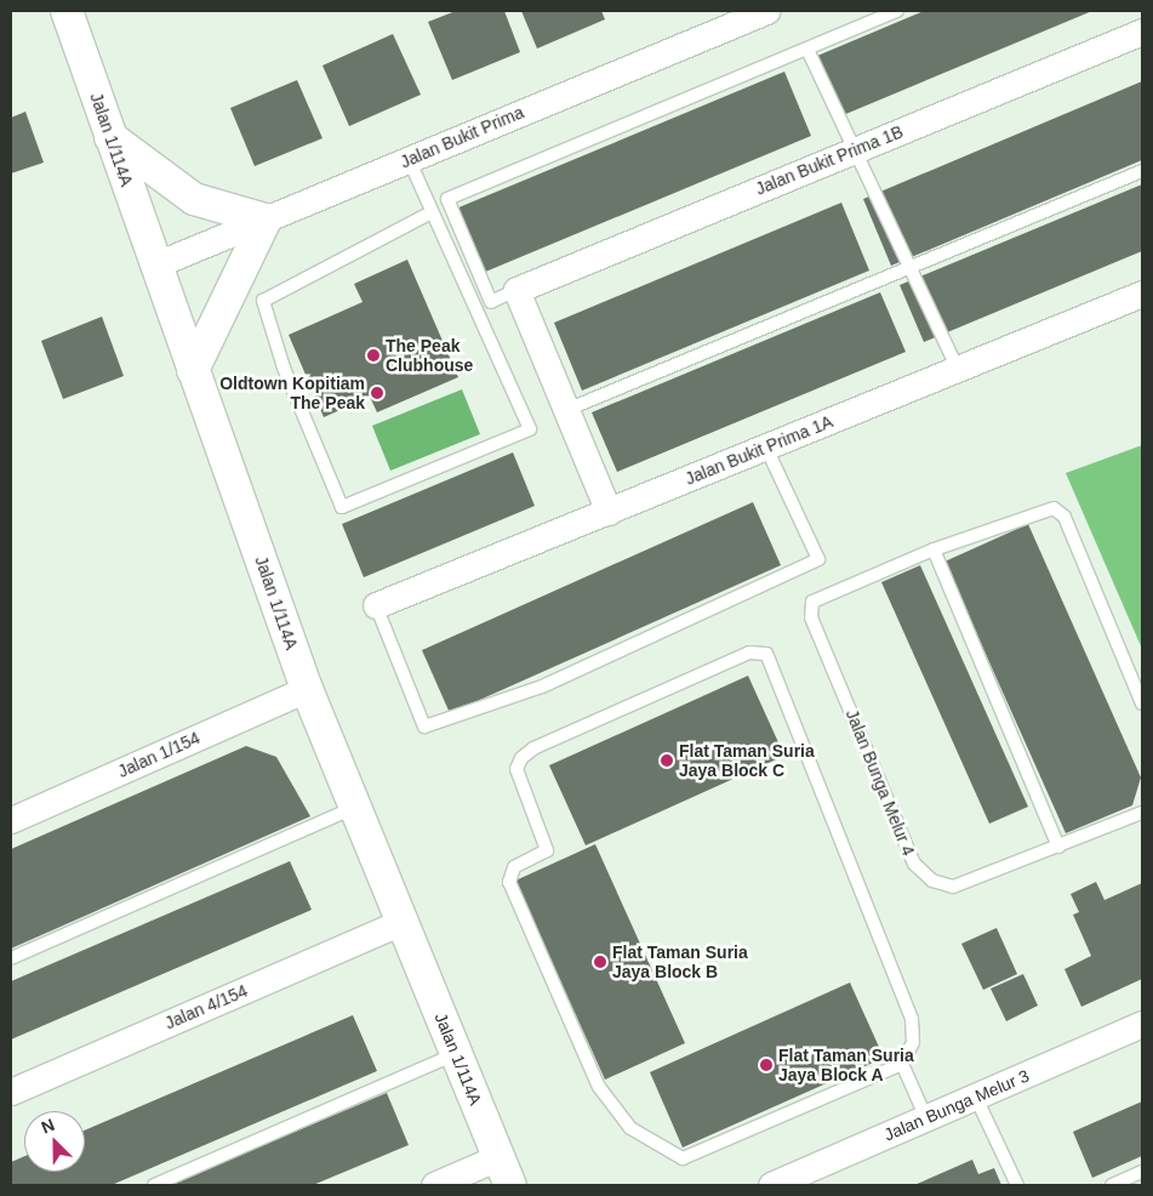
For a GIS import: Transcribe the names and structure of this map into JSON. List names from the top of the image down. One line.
{"streets":{"street":["Jalan Bukit Prima","Jalan 1/114A","Jalan Bukit Prima 1B","Jalan Bukit Prima 1A","Jalan 1/154","Jalan 4/154","Jalan Bunga Melur 3"],"lane":["Jalan Bunga Melur 4"]},"crossings":[["Jalan Bukit Prima","Jalan 1/114A"],["Jalan 1/114A","Jalan 1/154"],["Jalan 1/114A","Jalan 4/154"]],"places":["The Peak Clubhouse","Oldtown Kopitiam The Peak","Flat Taman Suria Jaya Block C","Flat Taman Suria Jaya Block B","Flat Taman Suria Jaya Block A"],"north":"top left"}
